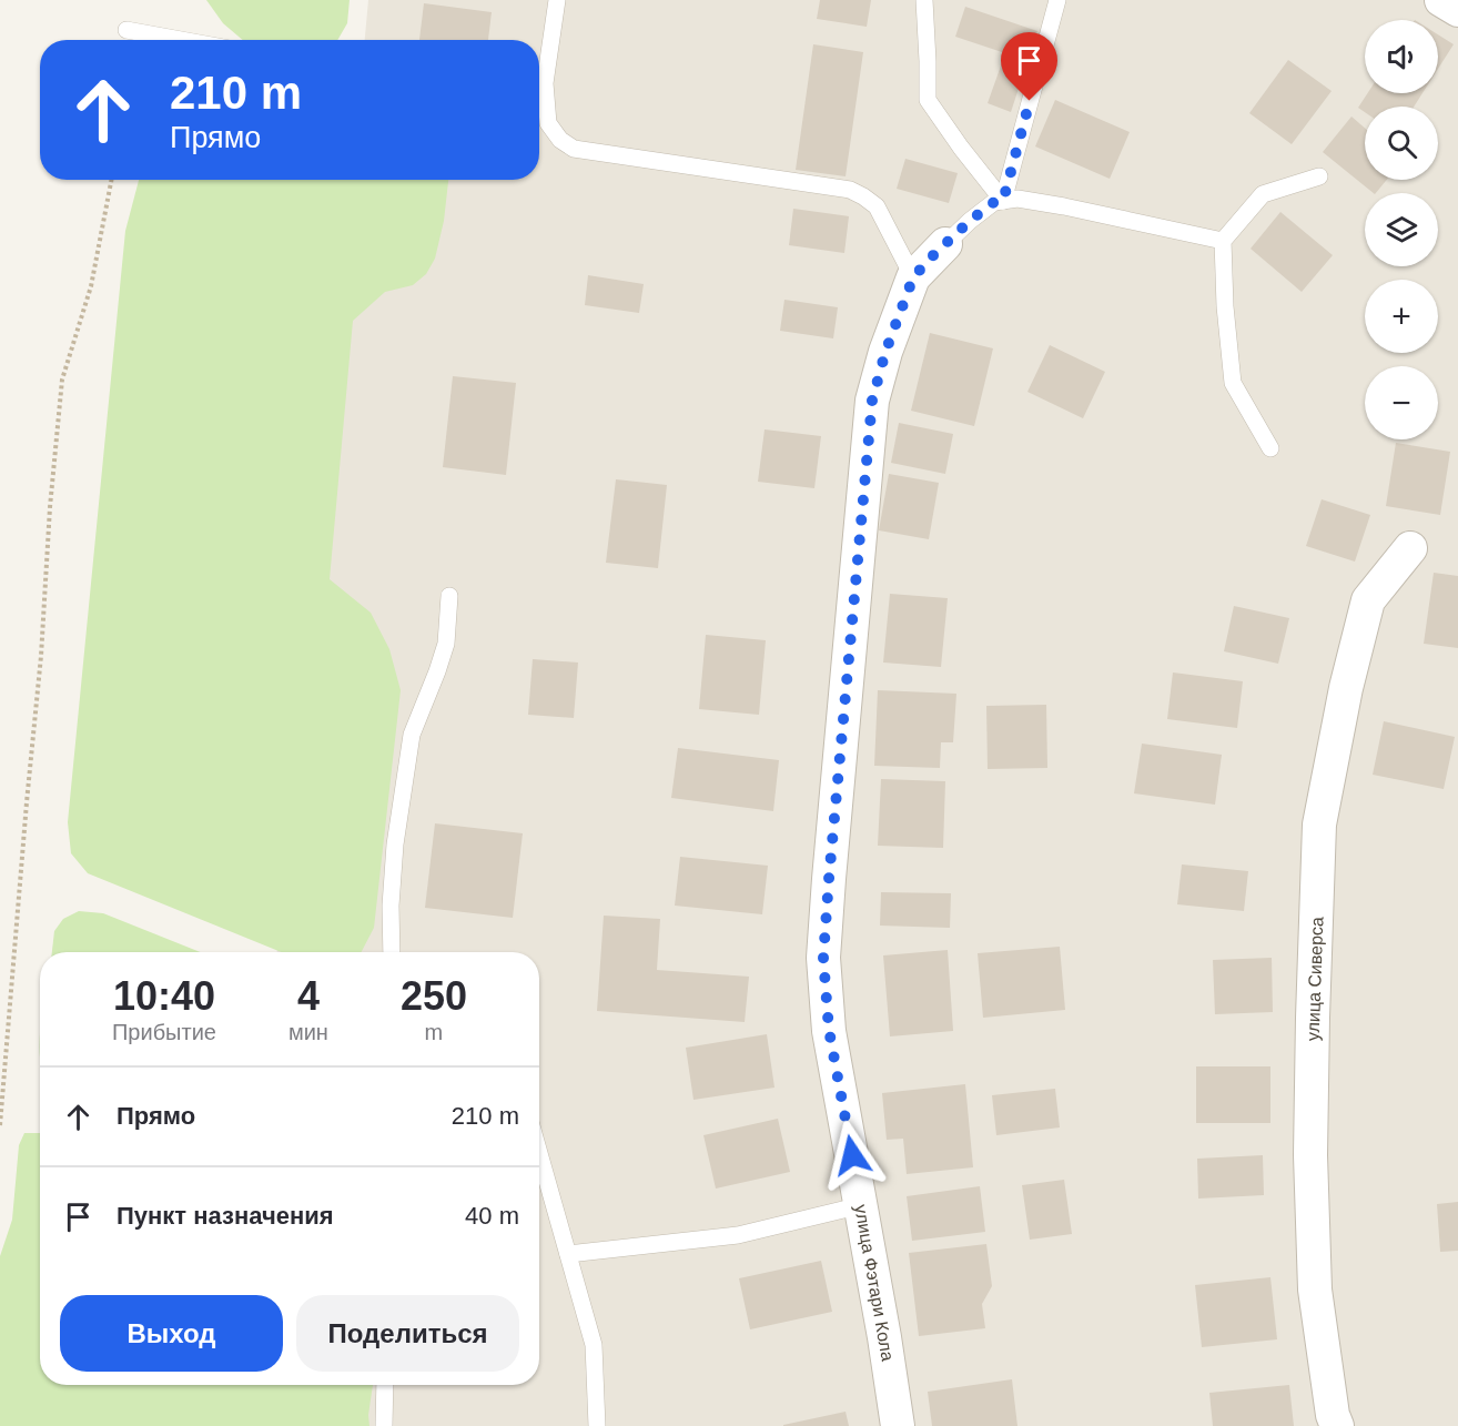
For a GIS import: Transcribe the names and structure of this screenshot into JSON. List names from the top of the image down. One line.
{"streets":{"street":["улица Сиверса","улица Фэтари Кола"]},"page":{"map_buttons":["+","−"],"turn":["210 m","Прямо"],"eta":["10:40","Прибытие","4","мин","250","m"],"list":[{"name":"Прямо","value":"210 m"},{"name":"Пункт назначения","value":"40 m"}],"buttons":["Выход","Поделиться"]}}
